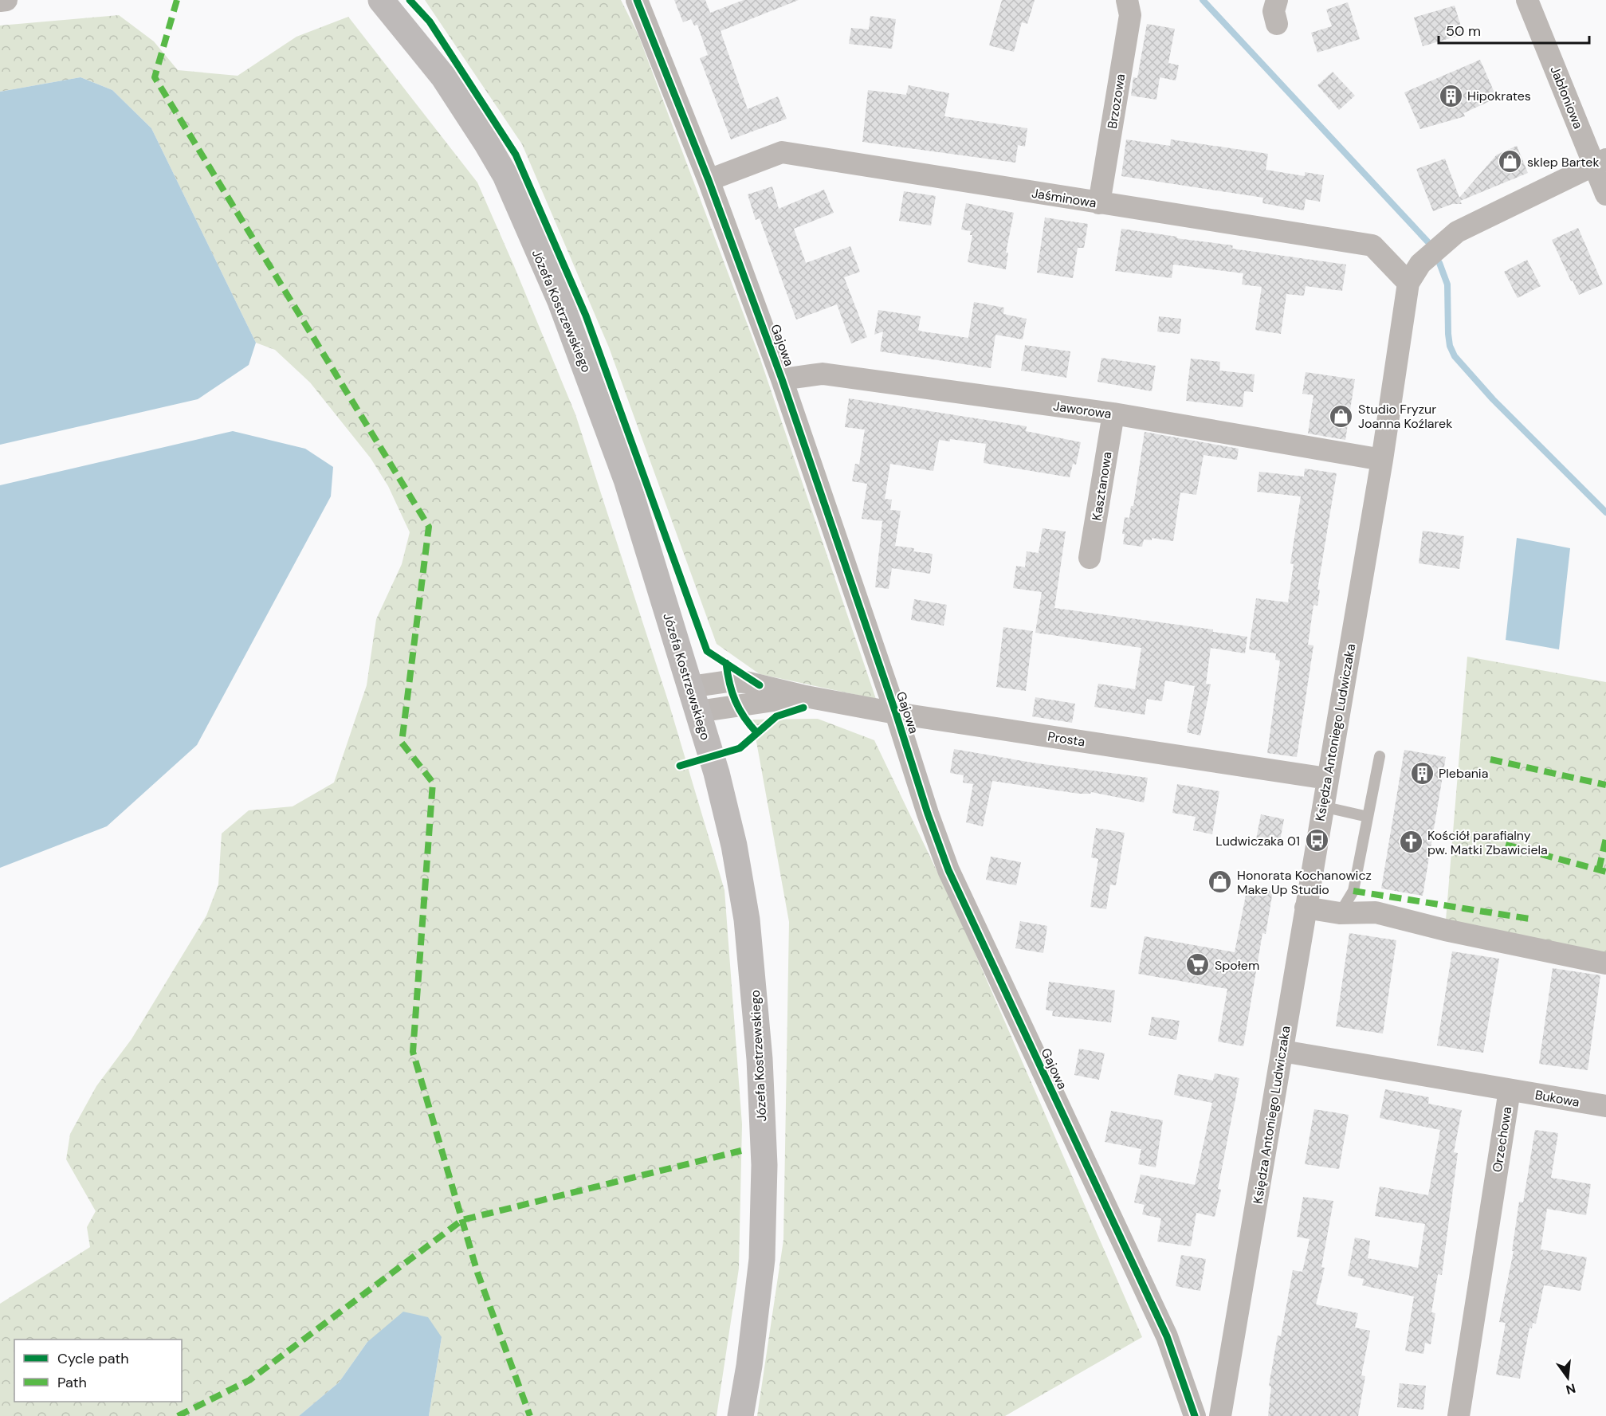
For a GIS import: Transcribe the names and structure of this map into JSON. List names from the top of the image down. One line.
{"streets":{"main road":["Józefa Kostrzewskiego"],"street":["Jabłoniowa","Brzozowa","Jaśminowa","Gajowa","Jaworowa","Kasztanowa","Księdza Antoniego Ludwiczaka","Prosta","Bukowa","Orzechowa"]},"crossings":[["Jabłoniowa","Księdza Antoniego Ludwiczaka"],["Brzozowa","Jaśminowa"],["Jaśminowa","Gajowa"],["Jaśminowa","Księdza Antoniego Ludwiczaka"],["Józefa Kostrzewskiego","Prosta"],["Gajowa","Jaworowa"],["Gajowa","Prosta"],["Jaworowa","Kasztanowa"],["Jaworowa","Księdza Antoniego Ludwiczaka"],["Księdza Antoniego Ludwiczaka","Prosta"],["Księdza Antoniego Ludwiczaka","Orzechowa"],["Bukowa","Orzechowa"]],"places":{"building":["Hipokrates","Plebania"],"shop":["sklep Bartek","Studio Fryzur Joanna Koźlarek","Honorata Kochanowicz Make Up Studio"],"bus stop":["Ludwiczaka 01"],"church":["Kościół parafialny pw. Matki Zbawiciela"],"supermarket":["Społem"]},"legend":["Cycle path","Path"],"scale_bar":"50 m","north":"bottom"}
